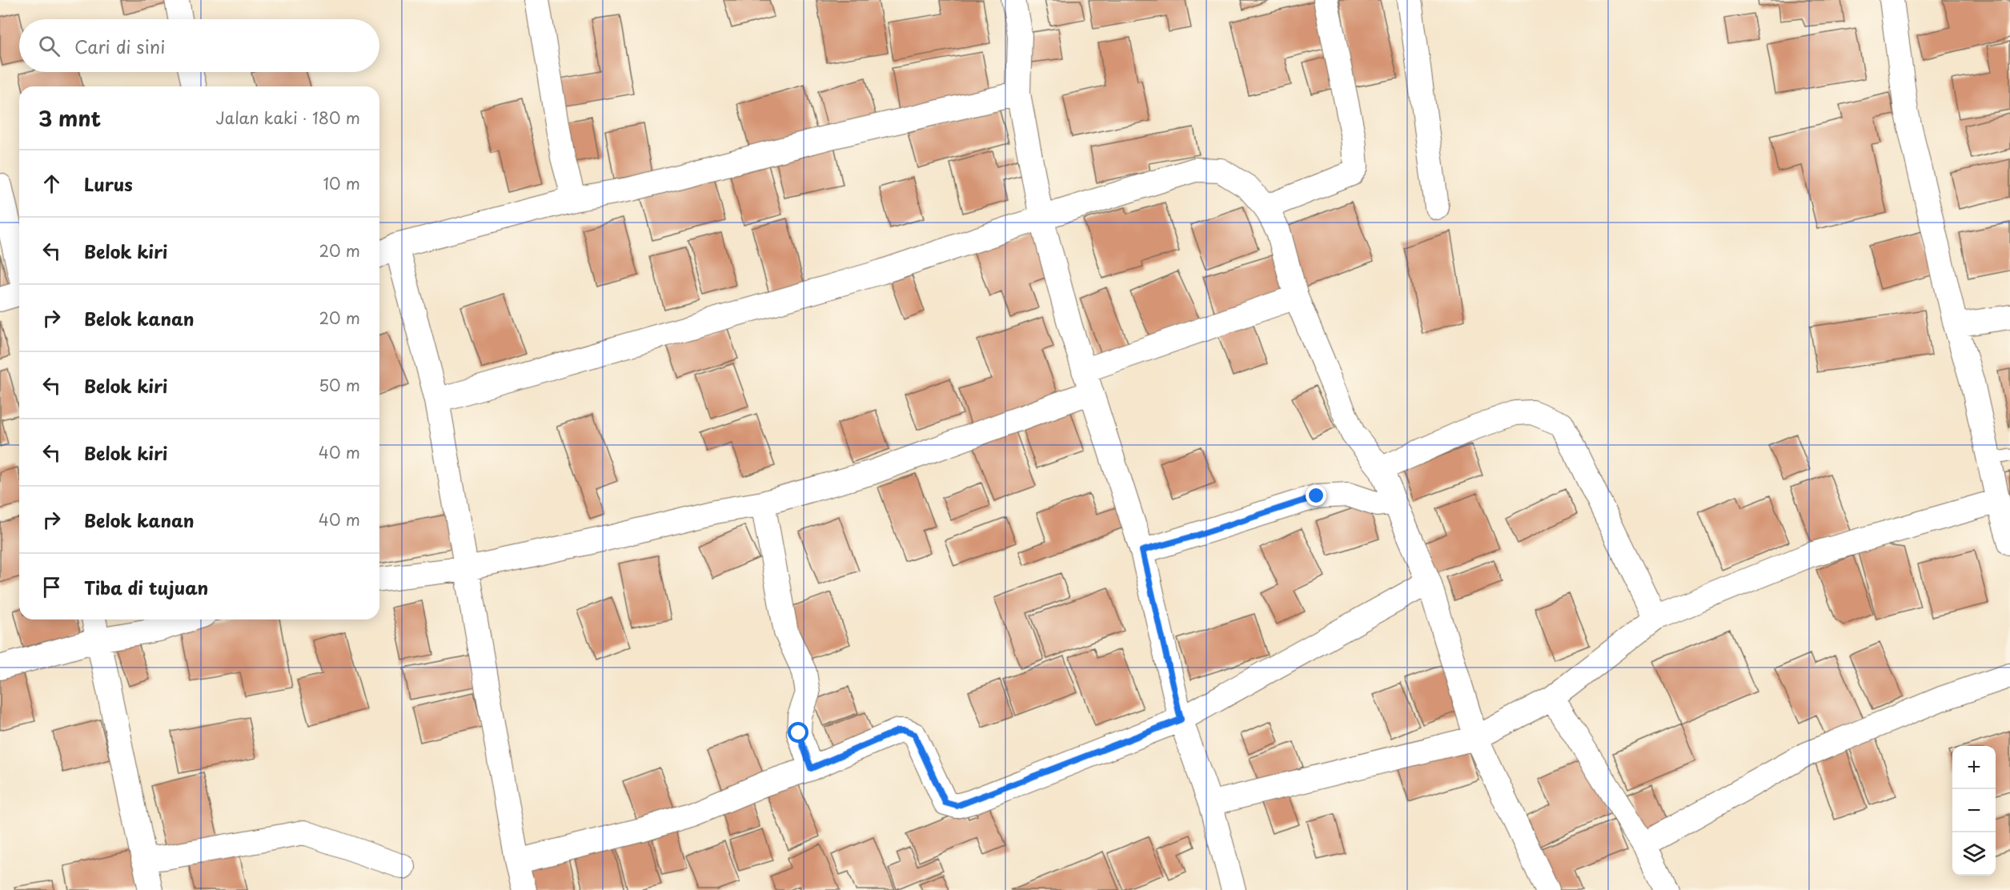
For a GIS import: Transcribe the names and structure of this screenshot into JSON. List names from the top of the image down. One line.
{"page":{"search":"Cari di sini","heading":["3 mnt","Jalan kaki · 180 m"],"list":[["Lurus","10 m"],["Belok kiri","20 m"],["Belok kanan","20 m"],["Belok kiri","50 m"],["Belok kiri","40 m"],["Belok kanan","40 m"],"Tiba di tujuan"],"map_buttons":["+","−"]}}
